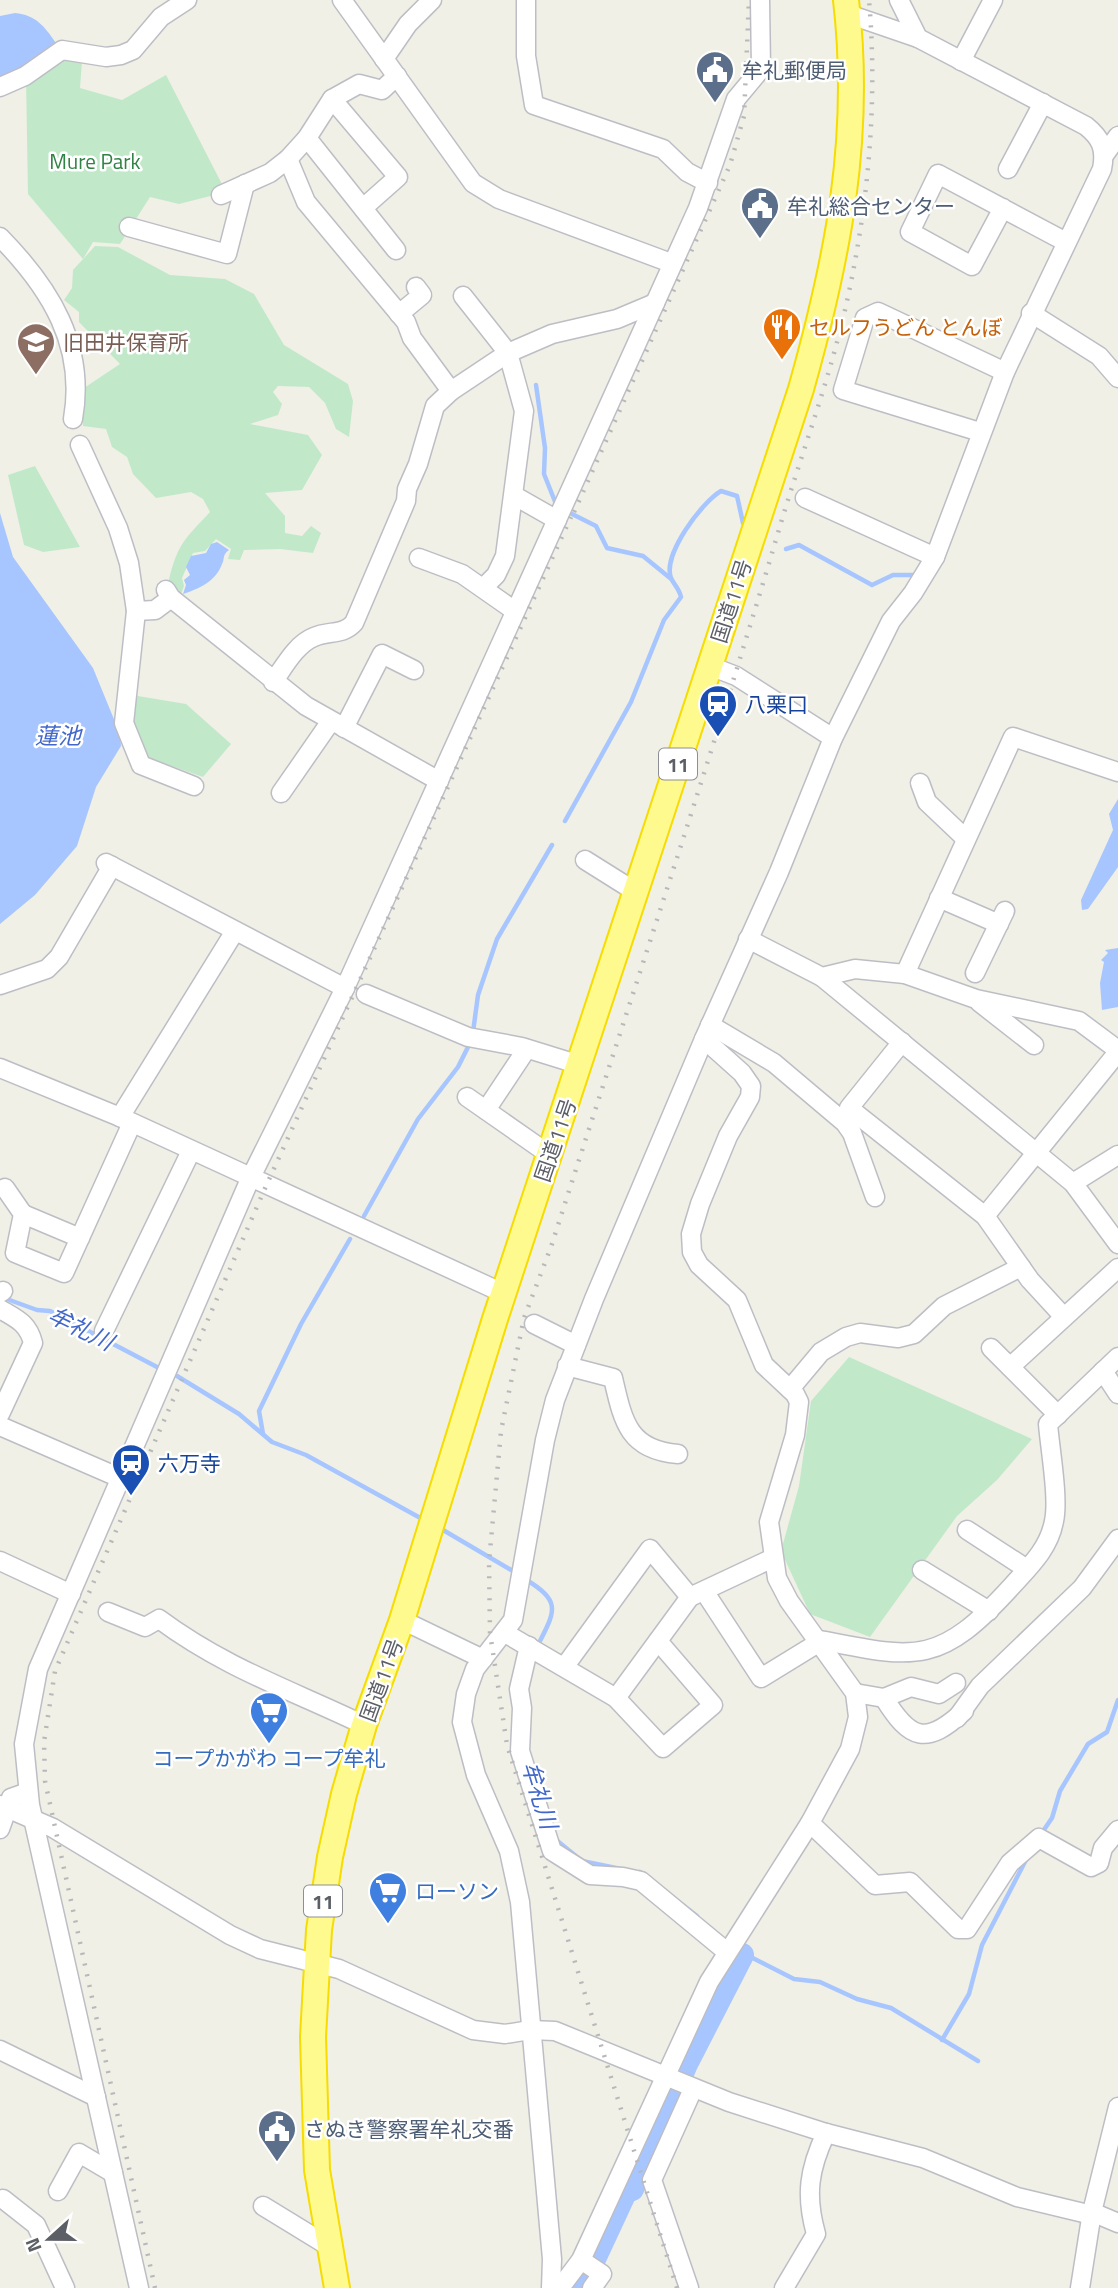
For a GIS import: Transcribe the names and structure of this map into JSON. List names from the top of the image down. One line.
{"streets":{"highway":["国道11号","11"]},"water":["蓮池","牟礼川"],"parks":["Mure Park"],"places":{"public building":["牟礼郵便局","牟礼総合センター","さぬき警察署牟礼交番"],"restaurant":["セルフうどん とんぼ"],"school or university":["旧田井保育所"],"station":["八栗口","六万寺"],"supermarket":["コープかがわ コープ牟礼","ローソン"]},"north":"left"}
